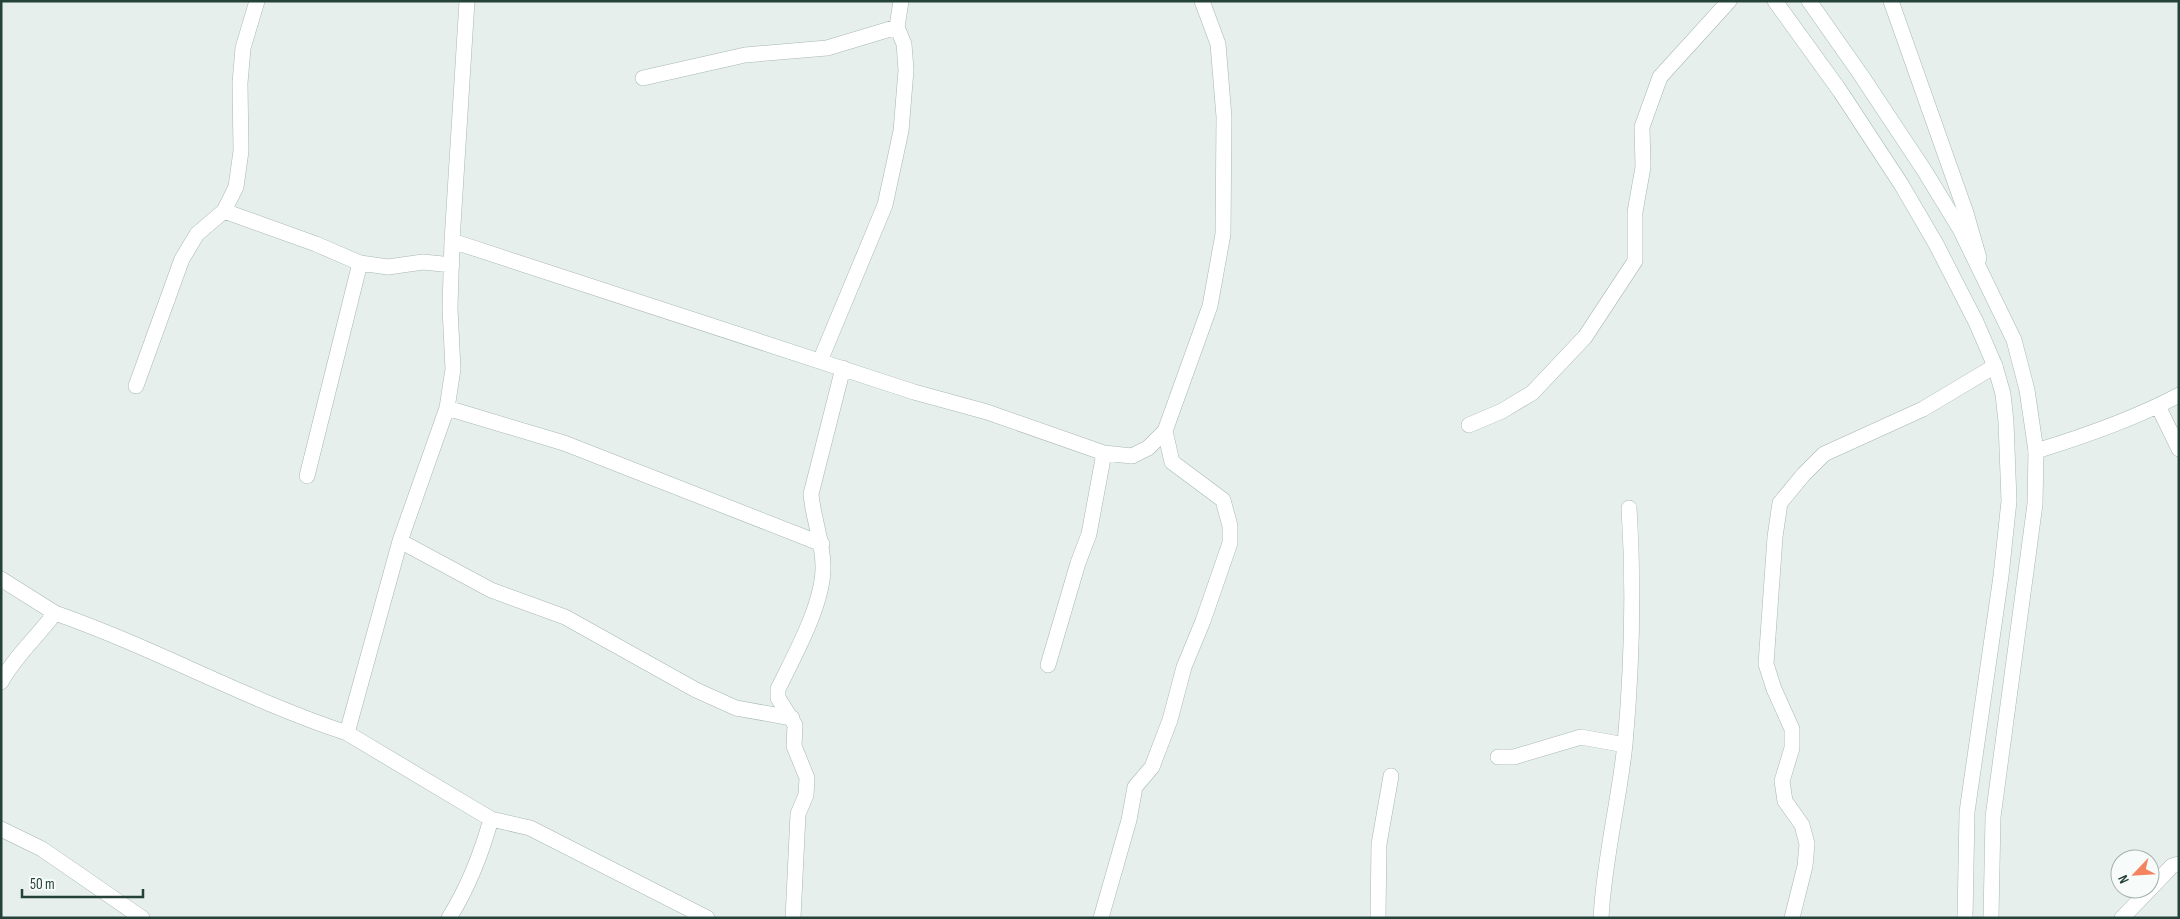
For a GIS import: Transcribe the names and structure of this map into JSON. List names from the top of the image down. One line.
{"scale_bar":"50 m","north":"bottom left"}
